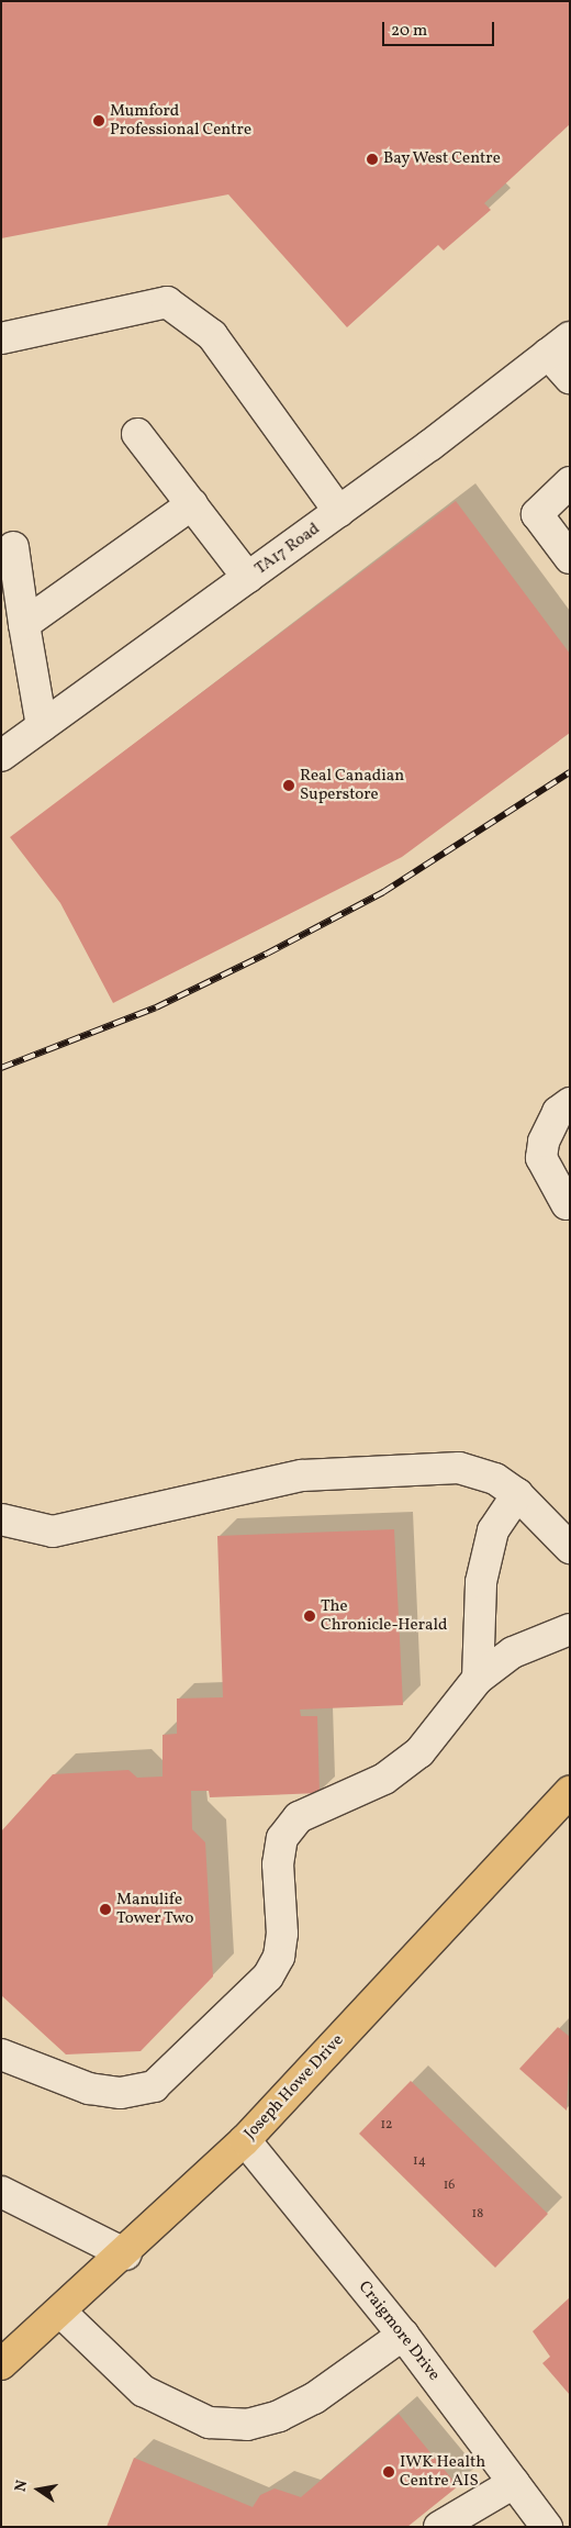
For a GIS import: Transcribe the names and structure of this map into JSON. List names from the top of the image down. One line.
{"streets":{"main road":["Joseph Howe Drive"],"street":["TA17 Road","Craigmore Drive"]},"crossings":[["Joseph Howe Drive","Craigmore Drive"]],"places":["Mumford Professional Centre","Bay West Centre","Real Canadian Superstore","The Chronicle-Herald","Manulife Tower Two","IWK Health Centre AIS"],"house_numbers":["12","14","16","18"],"scale_bar":"20 m","north":"left"}
